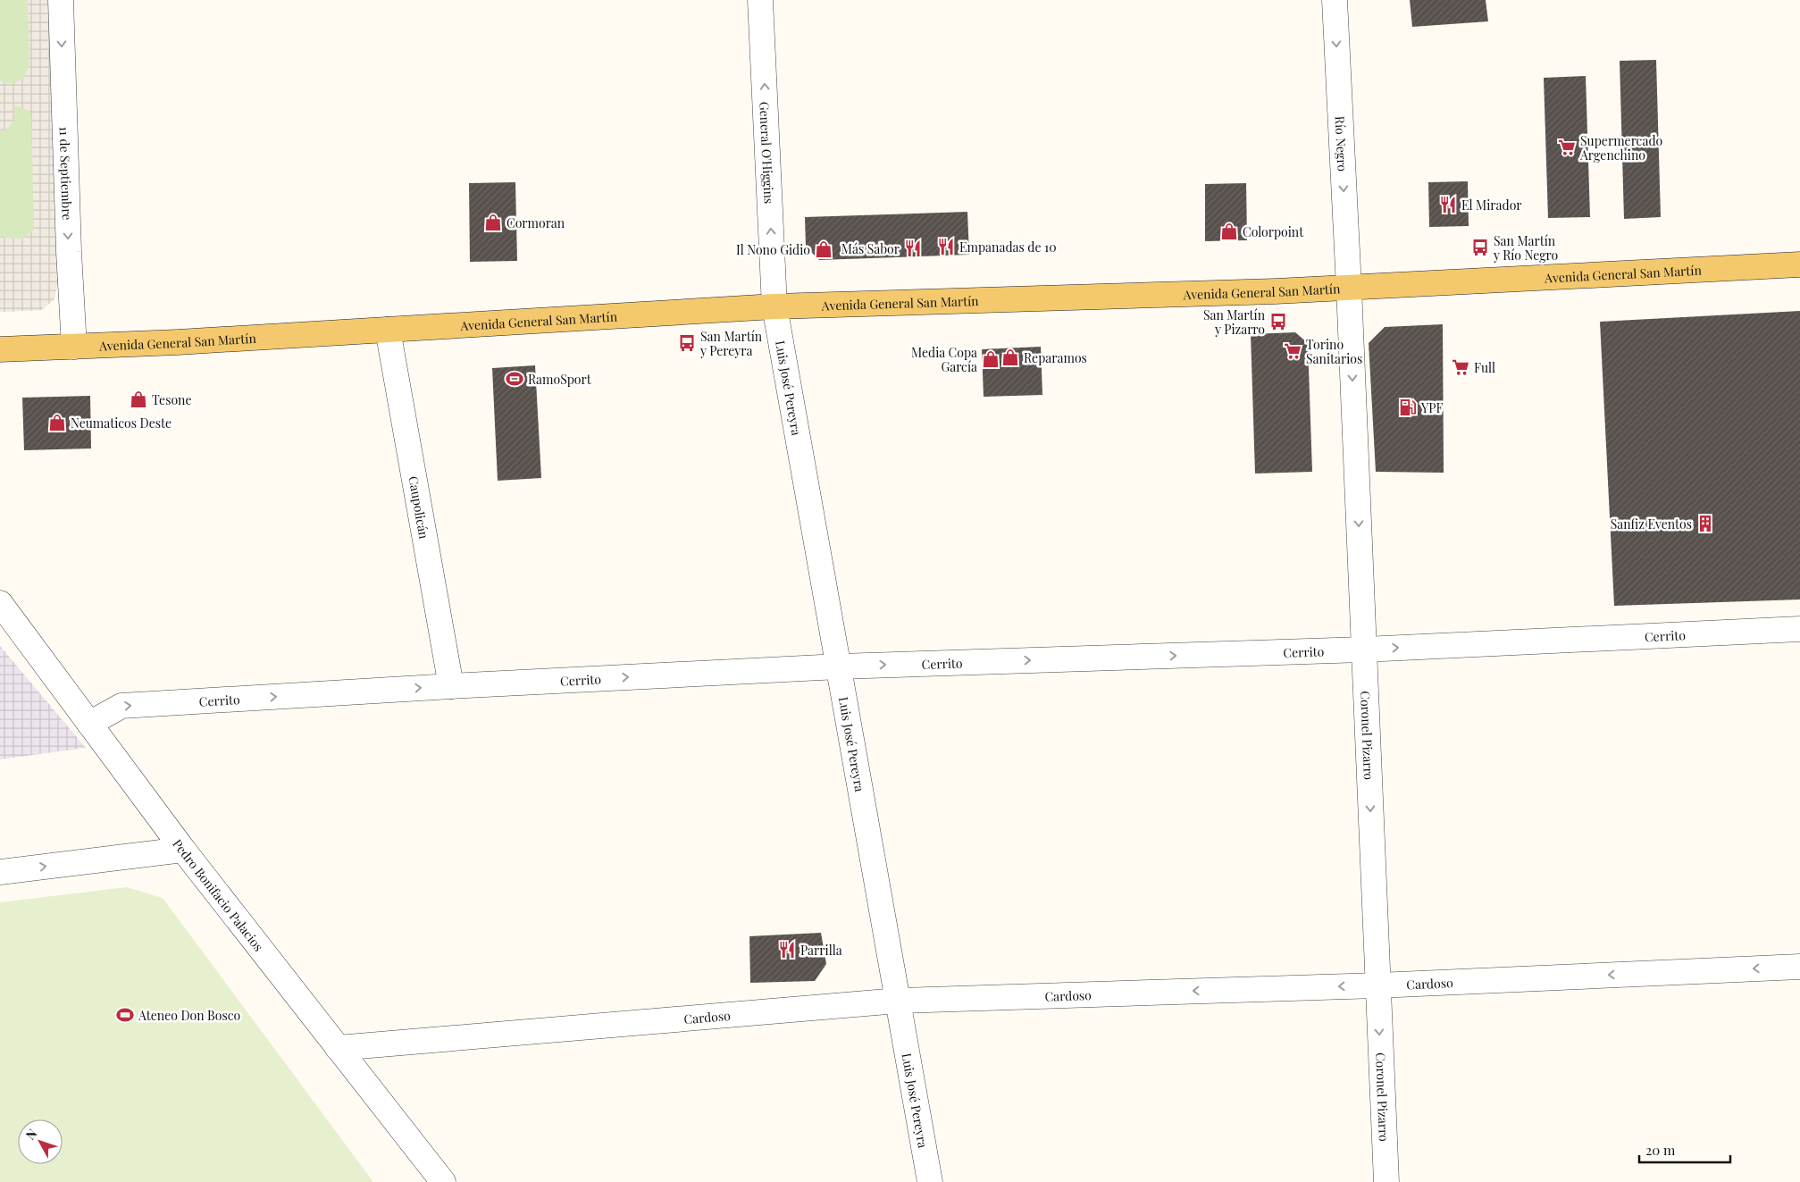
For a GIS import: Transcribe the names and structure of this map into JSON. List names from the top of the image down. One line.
{"streets":{"main road":["Avenida General San Martín"],"street":["Río Negro","General O'Higgins","11 de Septiembre","Luis José Pereyra","Caupolicán","Cerrito","Coronel Pizarro","Pedro Bonifacio Palacios","Cardoso"]},"crossings":[["Río Negro","Avenida General San Martín"],["Río Negro","Coronel Pizarro"],["General O'Higgins","Avenida General San Martín"],["General O'Higgins","Luis José Pereyra"],["11 de Septiembre","Avenida General San Martín"],["Avenida General San Martín","Luis José Pereyra"],["Avenida General San Martín","Caupolicán"],["Avenida General San Martín","Coronel Pizarro"],["Luis José Pereyra","Cerrito"],["Luis José Pereyra","Cardoso"],["Caupolicán","Cerrito"],["Cerrito","Coronel Pizarro"],["Cerrito","Pedro Bonifacio Palacios"],["Coronel Pizarro","Cardoso"],["Pedro Bonifacio Palacios","Cardoso"]],"one_way":["Río Negro","General O'Higgins","11 de Septiembre","Cerrito","Coronel Pizarro","Cardoso"],"places":{"supermarket":["Supermercado Argenchino","Torino Sanitarios","Full"],"restaurant":["El Mirador","Empanadas de 10","Más Sabor","Parrilla"],"shop":["Cormoran","Colorpoint","Il Nono Gidio","Reparamos","Media Copa García","Tesone","Neumaticos Deste"],"bus stop":["San Martín y Río Negro","San Martín y Pizarro","San Martín y Pereyra"],"sports":["RamoSport","Ateneo Don Bosco"],"fuel station":["YPF"],"building":["Sanfiz Eventos"]},"scale_bar":"20 m","north":"top left"}
